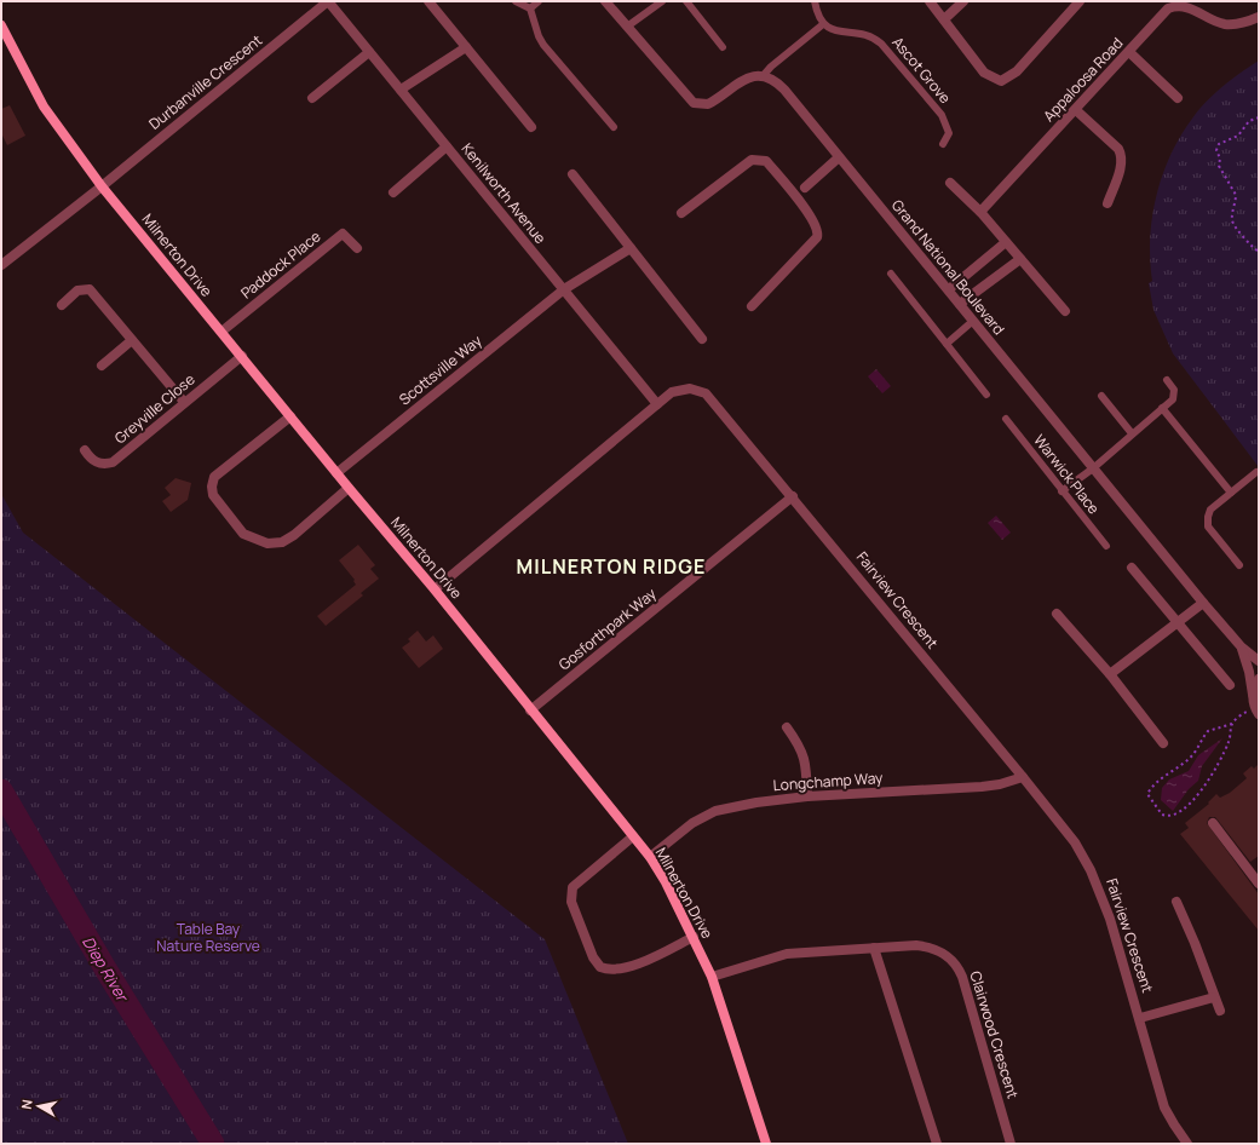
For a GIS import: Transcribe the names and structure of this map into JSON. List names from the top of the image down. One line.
{"streets":{"street":["Appaloosa Road","Durbanville Crescent","Kenilworth Avenue","Milnerton Drive","Paddock Place","Grand National Boulevard","Scottsville Way","Greyville Close","Fairview Crescent","Gosforthpark Way","Longchamp Way","Clairwood Crescent"],"lane":["Ascot Grove","Warwick Place"]},"crossings":[["Durbanville Crescent","Kenilworth Avenue"],["Durbanville Crescent","Milnerton Drive"],["Kenilworth Avenue","Scottsville Way"],["Kenilworth Avenue","Fairview Crescent"],["Milnerton Drive","Paddock Place"],["Milnerton Drive","Scottsville Way"],["Milnerton Drive","Greyville Close"],["Milnerton Drive","Fairview Crescent"],["Milnerton Drive","Gosforthpark Way"],["Milnerton Drive","Longchamp Way"],["Milnerton Drive","Clairwood Crescent"],["Grand National Boulevard","Warwick Place"],["Fairview Crescent","Gosforthpark Way"],["Fairview Crescent","Longchamp Way"]],"districts":["MILNERTON RIDGE"],"water":["Diep River"],"parks":["Table Bay Nature Reserve"],"north":"left"}
